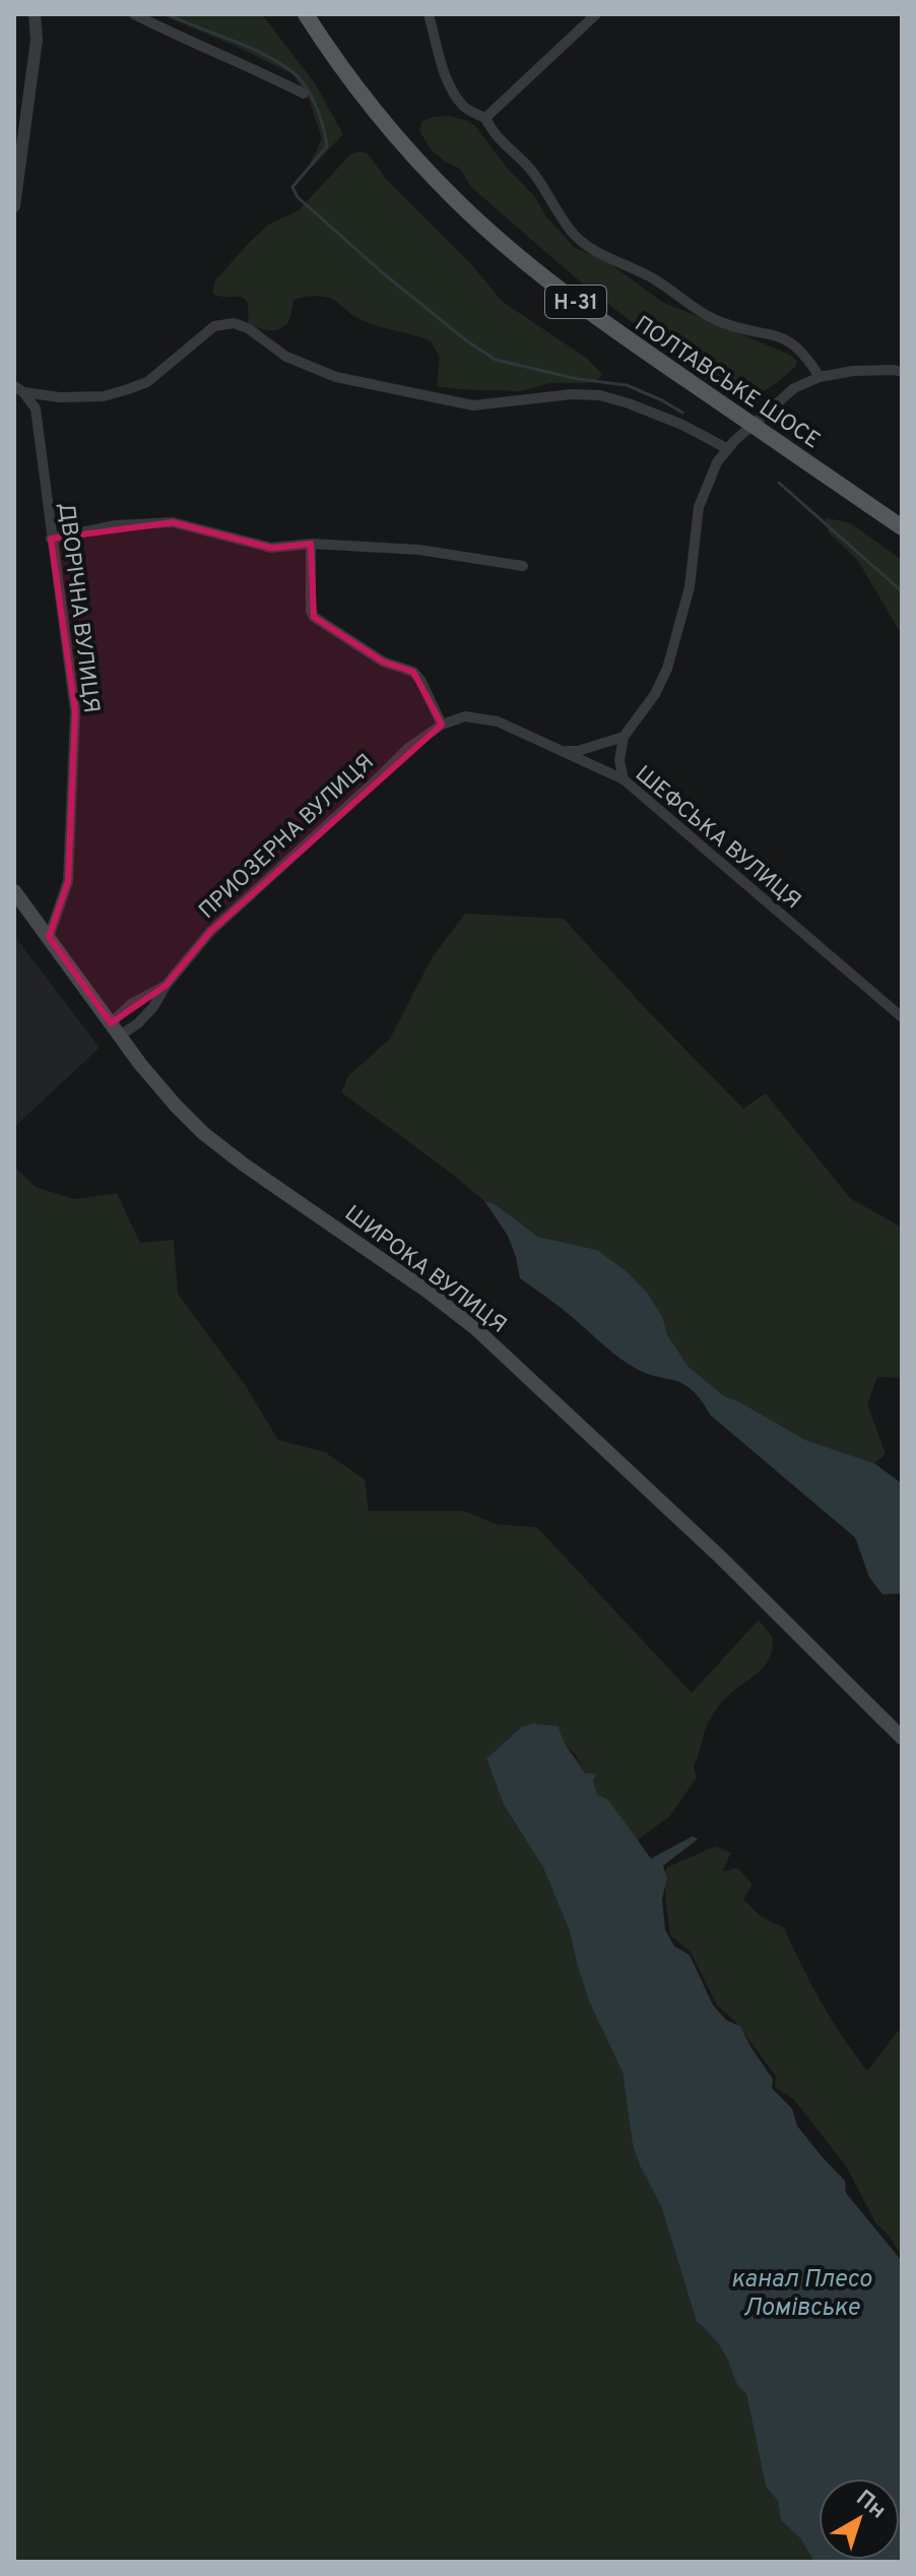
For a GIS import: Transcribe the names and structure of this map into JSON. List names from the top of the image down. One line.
{"streets":{"main road":["Н-31","ПОЛТАВСЬКЕ ШОСЕ","ШИРОКА ВУЛИЦЯ"],"street":["ДВОРІЧНА ВУЛИЦЯ","ПРИОЗЕРНА ВУЛИЦЯ","ШЕФСЬКА ВУЛИЦЯ"]},"crossings":[["ДВОРІЧНА ВУЛИЦЯ","ШИРОКА ВУЛИЦЯ"],["ПРИОЗЕРНА ВУЛИЦЯ","ШЕФСЬКА ВУЛИЦЯ"],["ПРИОЗЕРНА ВУЛИЦЯ","ШИРОКА ВУЛИЦЯ"]],"water":["канал Плесо Ломівське"],"north":"top right"}
